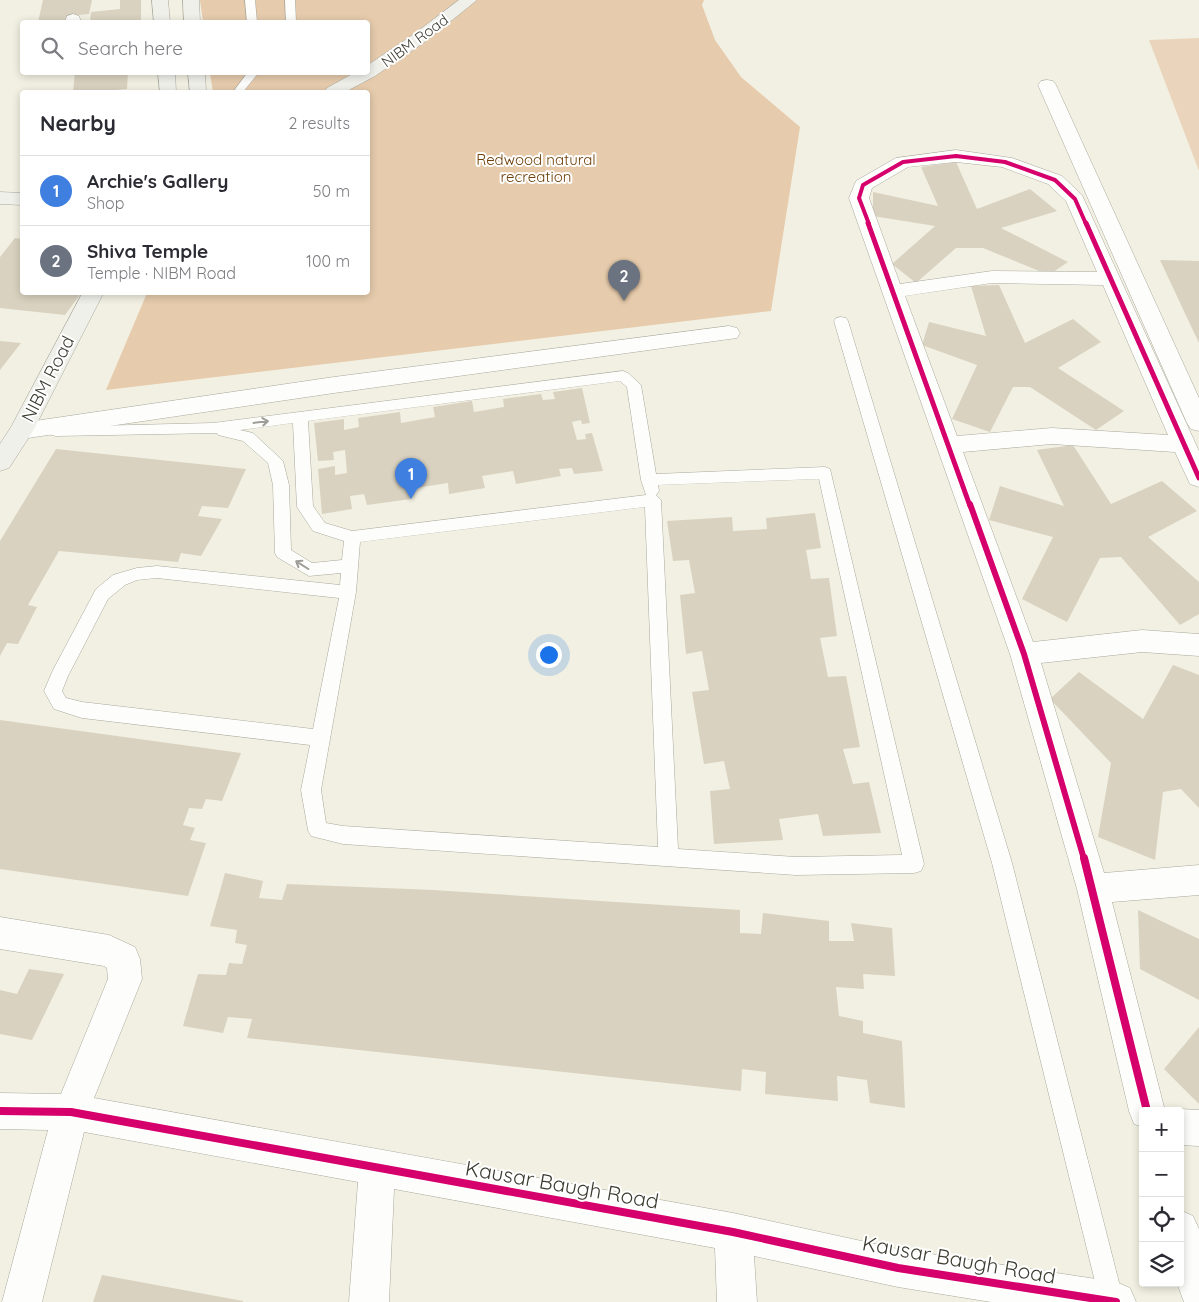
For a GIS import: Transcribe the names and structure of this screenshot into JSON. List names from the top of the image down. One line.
{"streets":{"main road":["NIBM Road"],"street":["Kausar Baugh Road"]},"parks":["Redwood natural recreation"],"page":{"search":"Search here","heading":["Nearby","2 results"],"list":[{"mark":"1","name":"Archie's Gallery","note":"Shop","value":"50 m"},{"mark":"2","name":"Shiva Temple","note":"Temple · NIBM Road","value":"100 m"}],"pins":["2","1"],"map_buttons":["+","−"]}}
